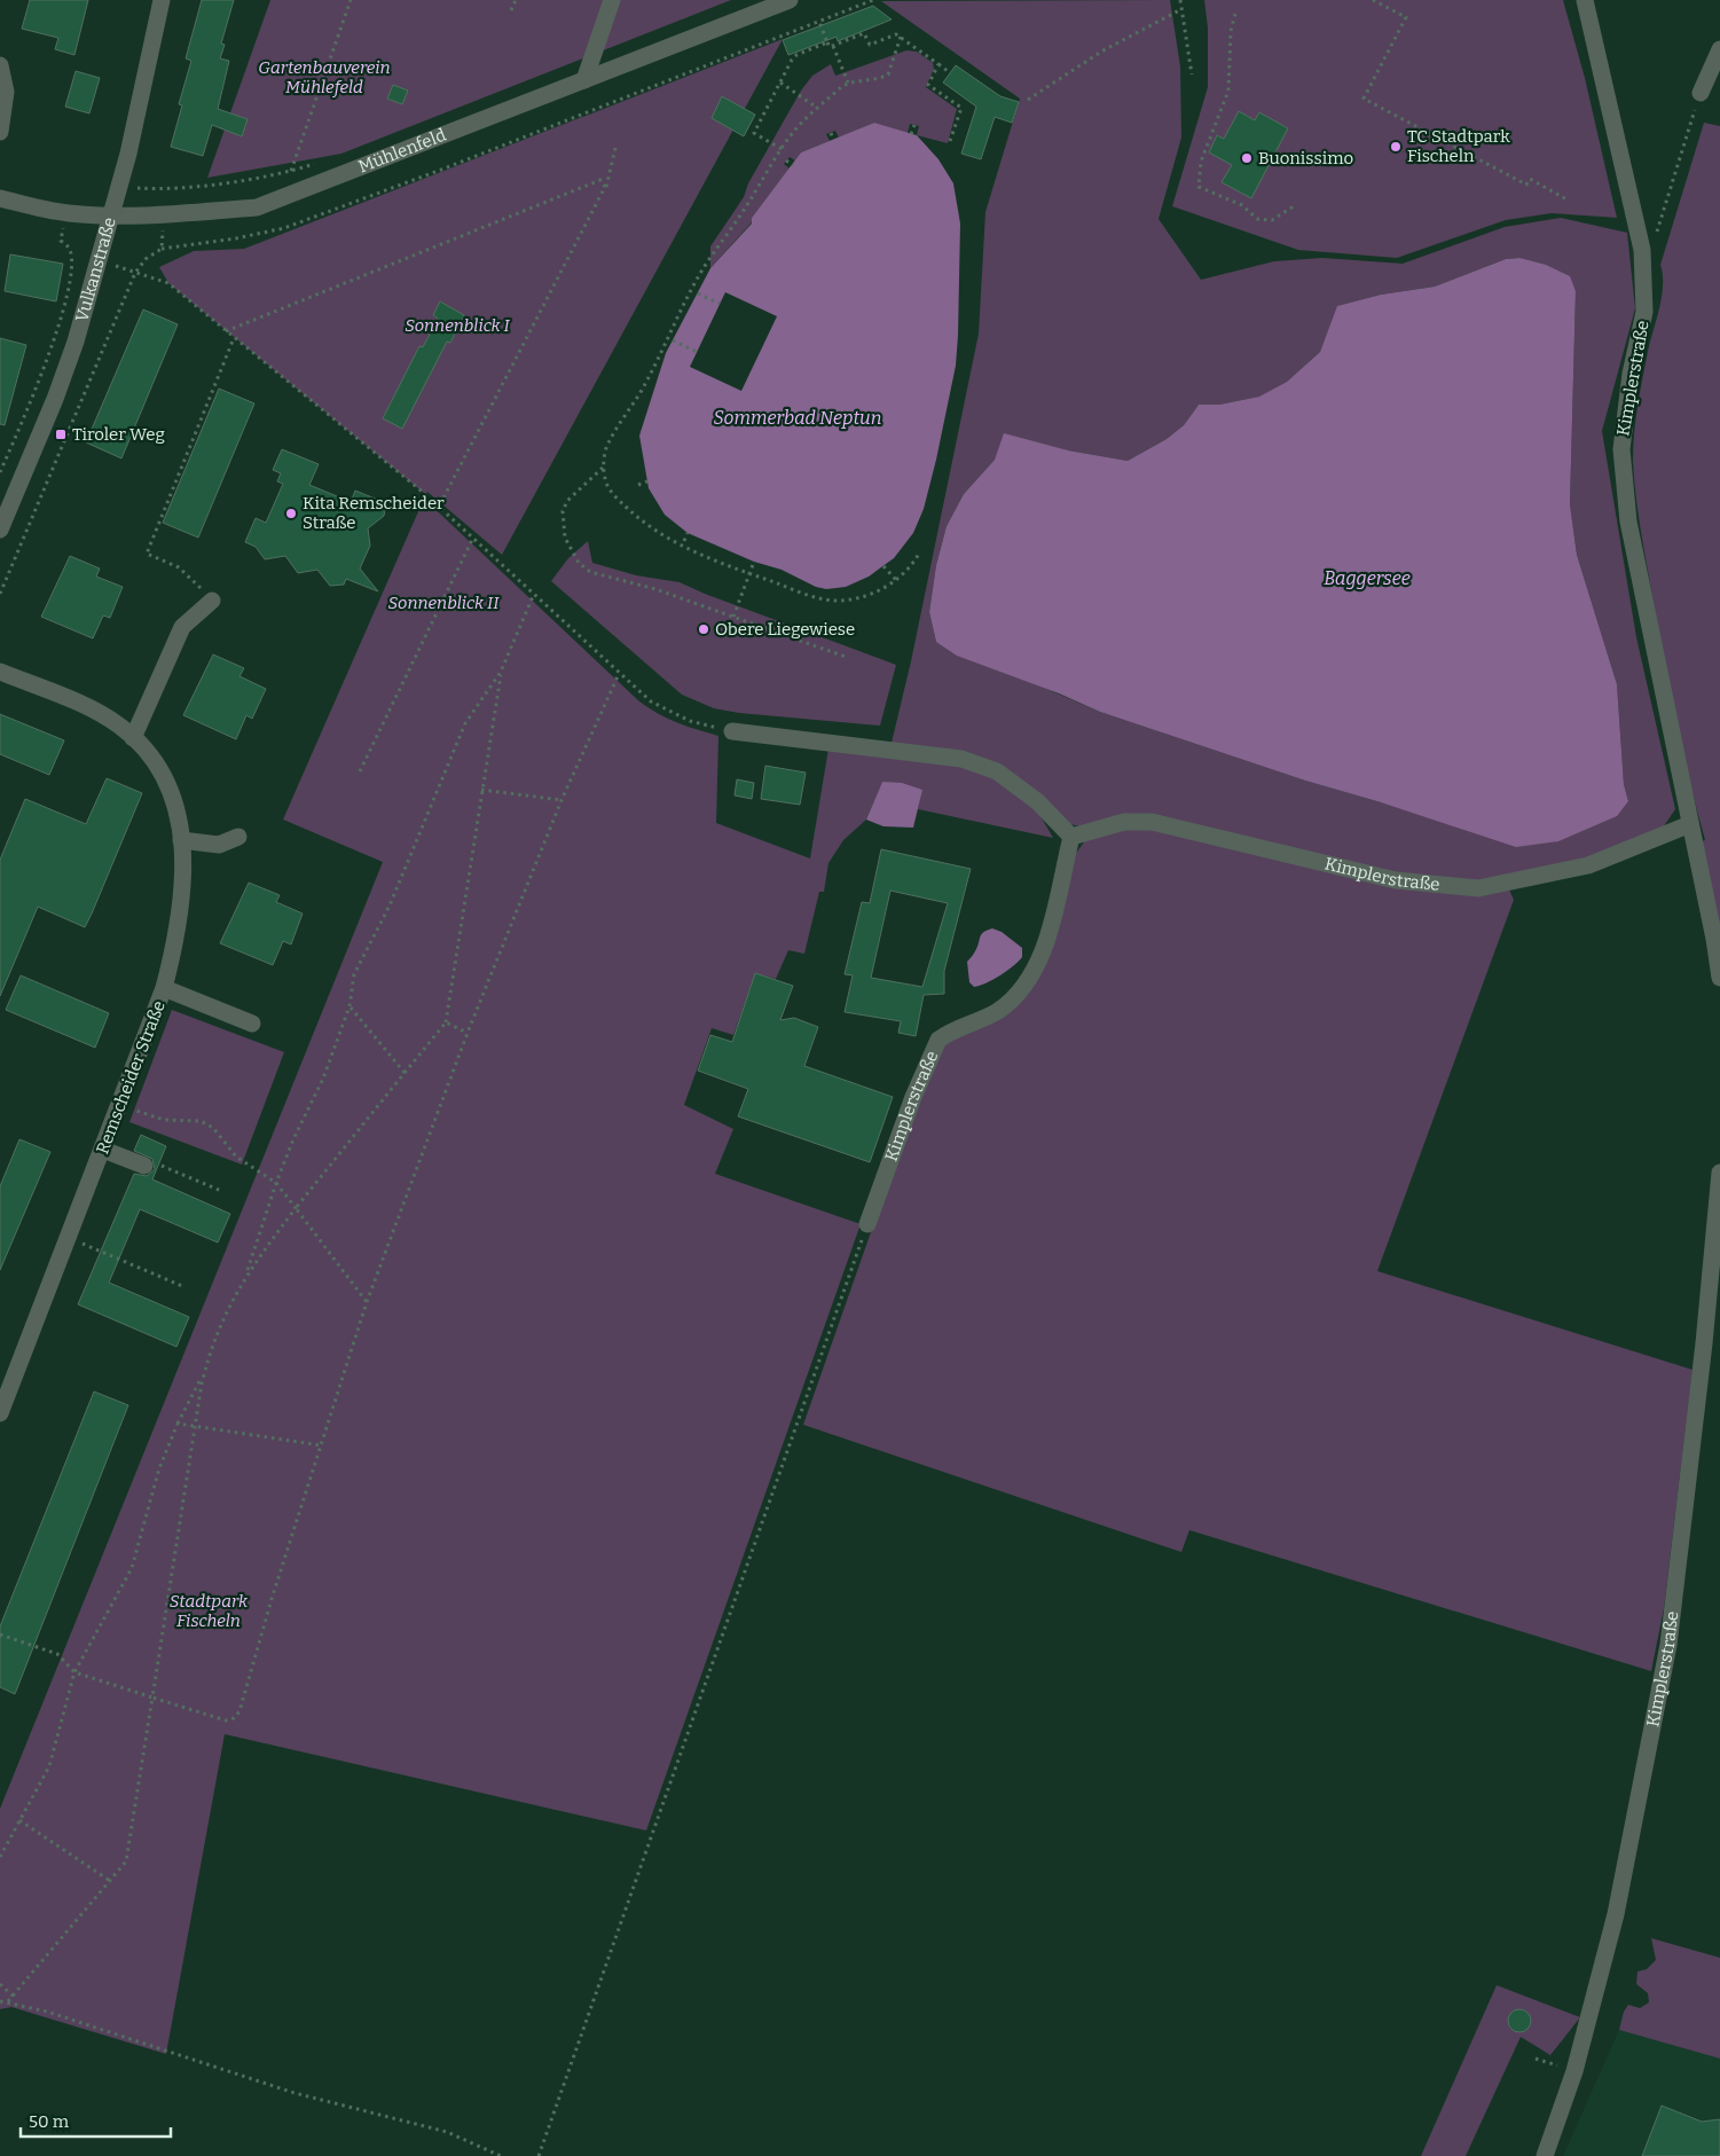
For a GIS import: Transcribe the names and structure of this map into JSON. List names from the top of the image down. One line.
{"streets":{"street":["Mühlenfeld","Vulkanstraße","Kimplerstraße","Remscheider Straße"]},"crossings":[["Mühlenfeld","Vulkanstraße"]],"water":["Sommerbad Neptun","Baggersee"],"parks":["Gartenbauverein Mühlefeld","Sonnenblick I","Sonnenblick II","Stadtpark Fischeln"],"places":{"other":["TC Stadtpark Fischeln","Buonissimo","Kita Remscheider Straße","Obere Liegewiese"],"transit":["Tiroler Weg"]},"scale_bar":"50 m"}
